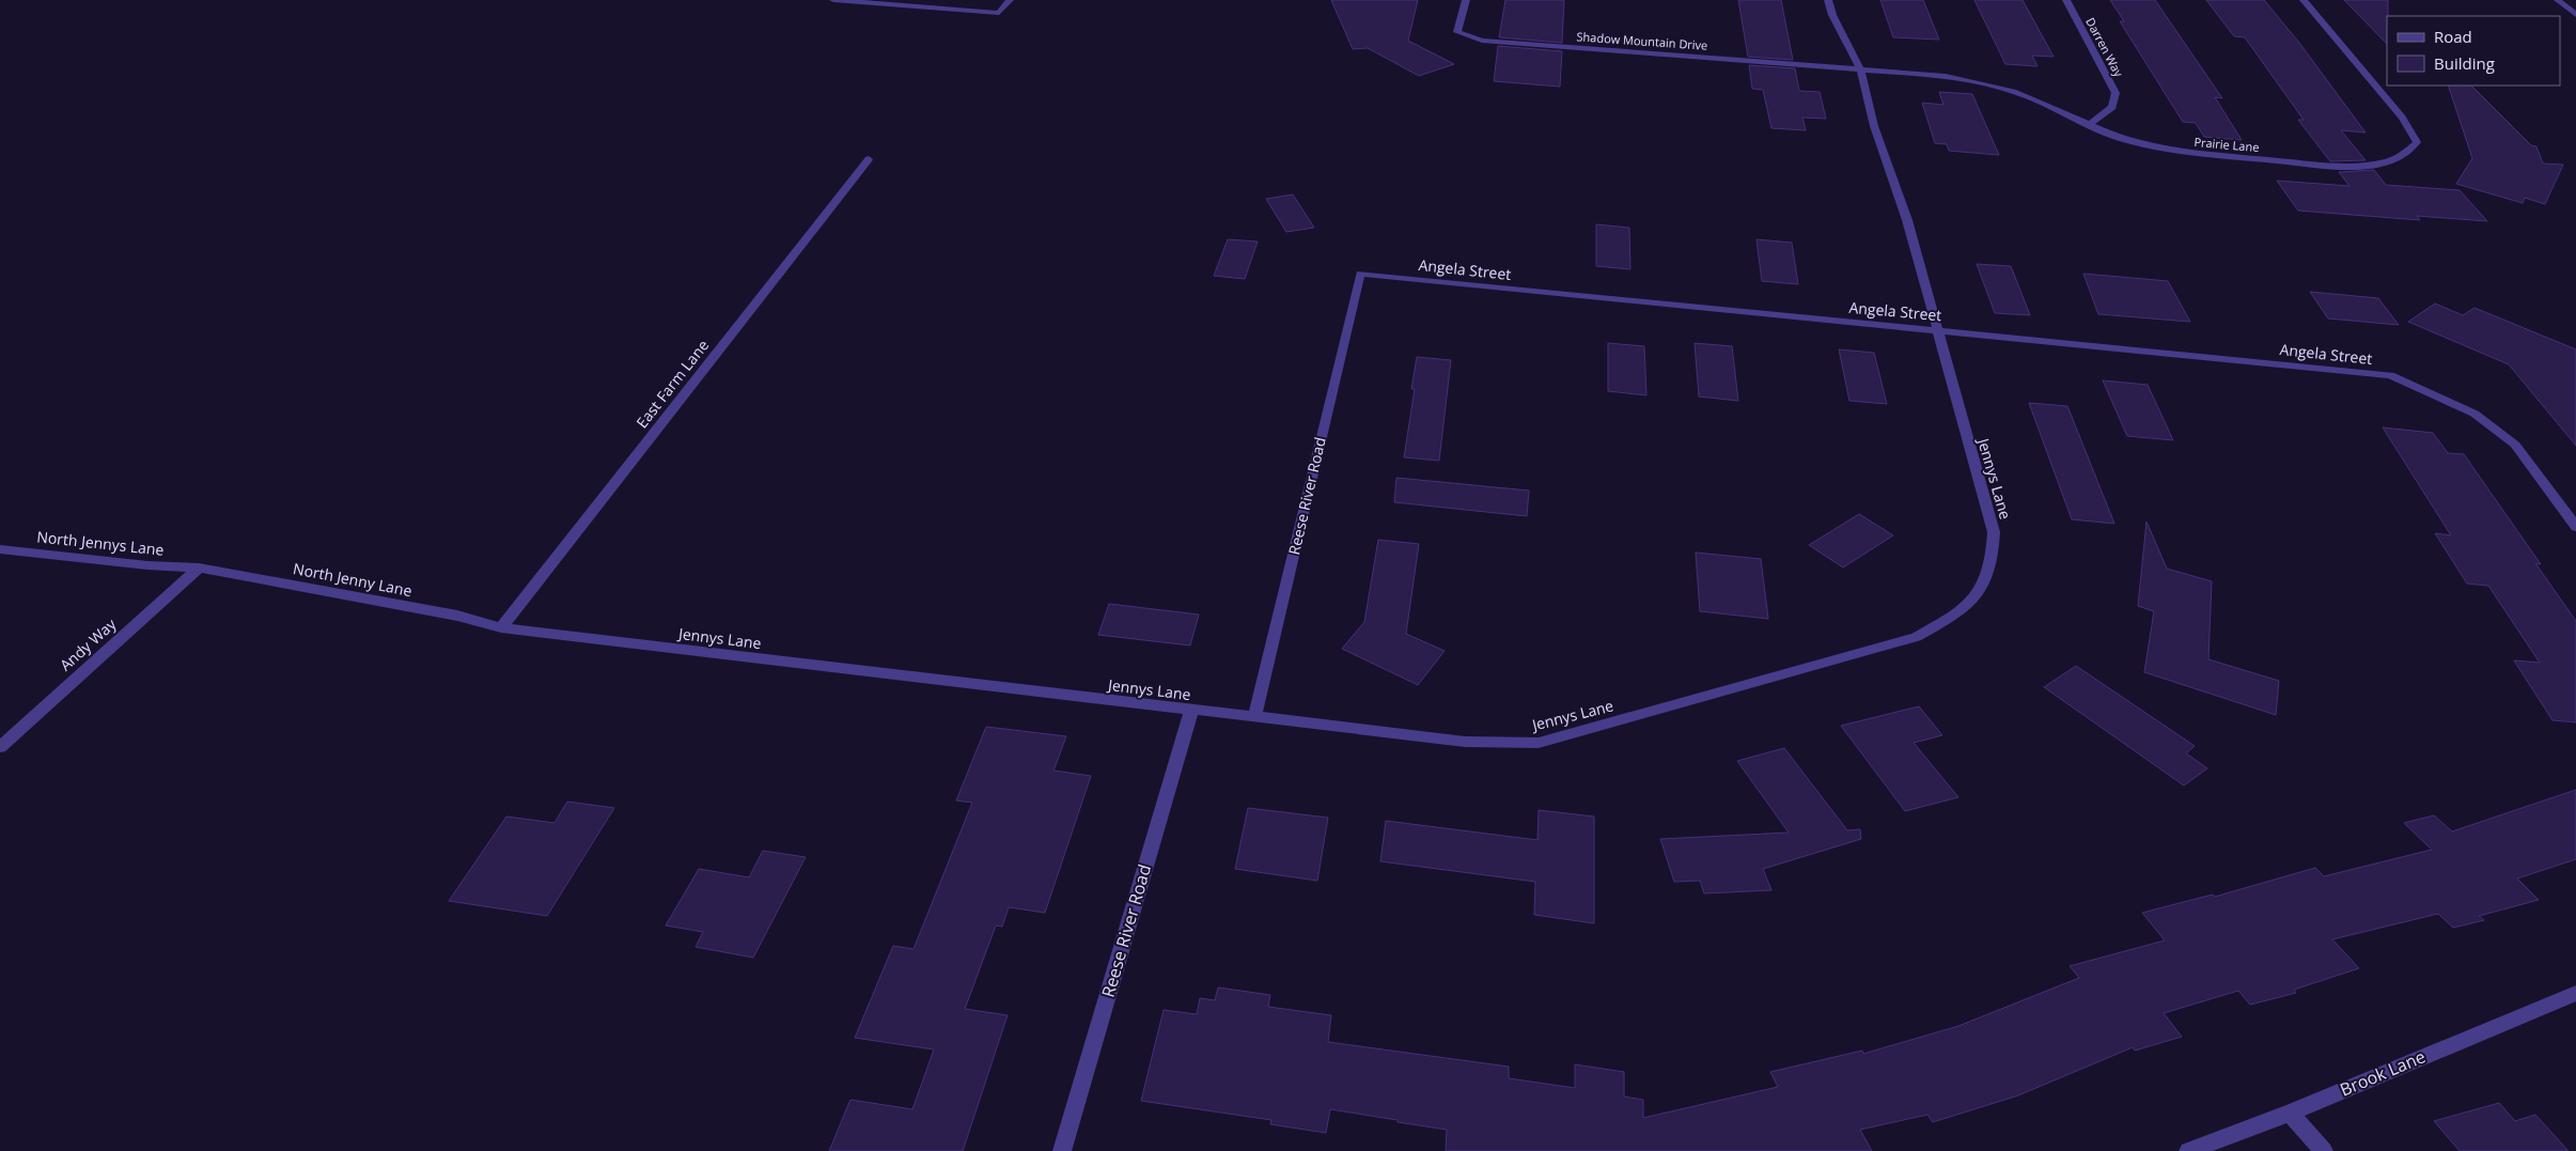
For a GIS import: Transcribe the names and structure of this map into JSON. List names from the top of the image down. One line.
{"streets":{"street":["Shadow Mountain Drive","Darren Way","Prairie Lane","Angela Street","East Farm Lane","Jennys Lane","Reese River Road","North Jennys Lane","North Jenny Lane","Andy Way","Brook Lane"]},"crossings":[["Shadow Mountain Drive","Prairie Lane"],["Shadow Mountain Drive","Jennys Lane"],["Darren Way","Prairie Lane"],["Prairie Lane","Jennys Lane"],["Angela Street","Jennys Lane"],["Angela Street","Reese River Road"],["East Farm Lane","Jennys Lane"],["East Farm Lane","North Jenny Lane"],["Jennys Lane","Reese River Road"],["Jennys Lane","North Jenny Lane"],["North Jennys Lane","North Jenny Lane"],["North Jennys Lane","Andy Way"],["North Jenny Lane","Andy Way"]],"legend":["Road","Building"]}
